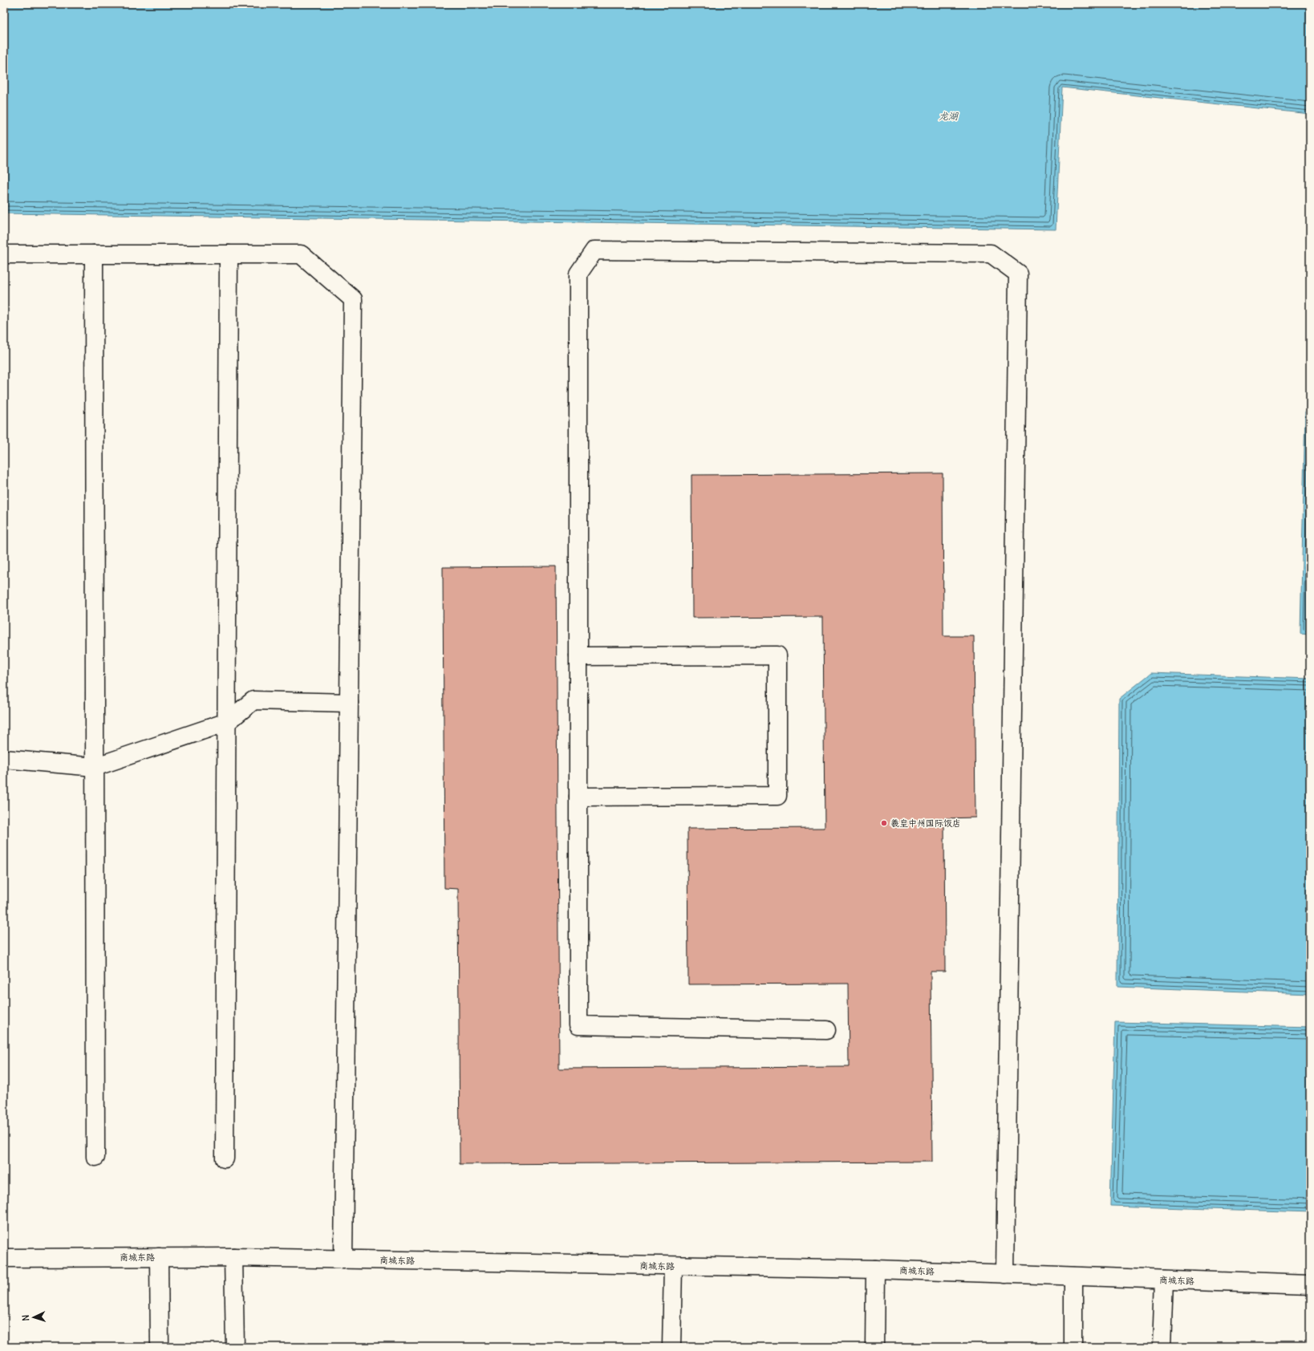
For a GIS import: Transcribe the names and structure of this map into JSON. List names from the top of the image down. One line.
{"streets":{"street":["商城东路"]},"water":["龙湖"],"places":["羲皇中州国际饭店"],"north":"left"}
